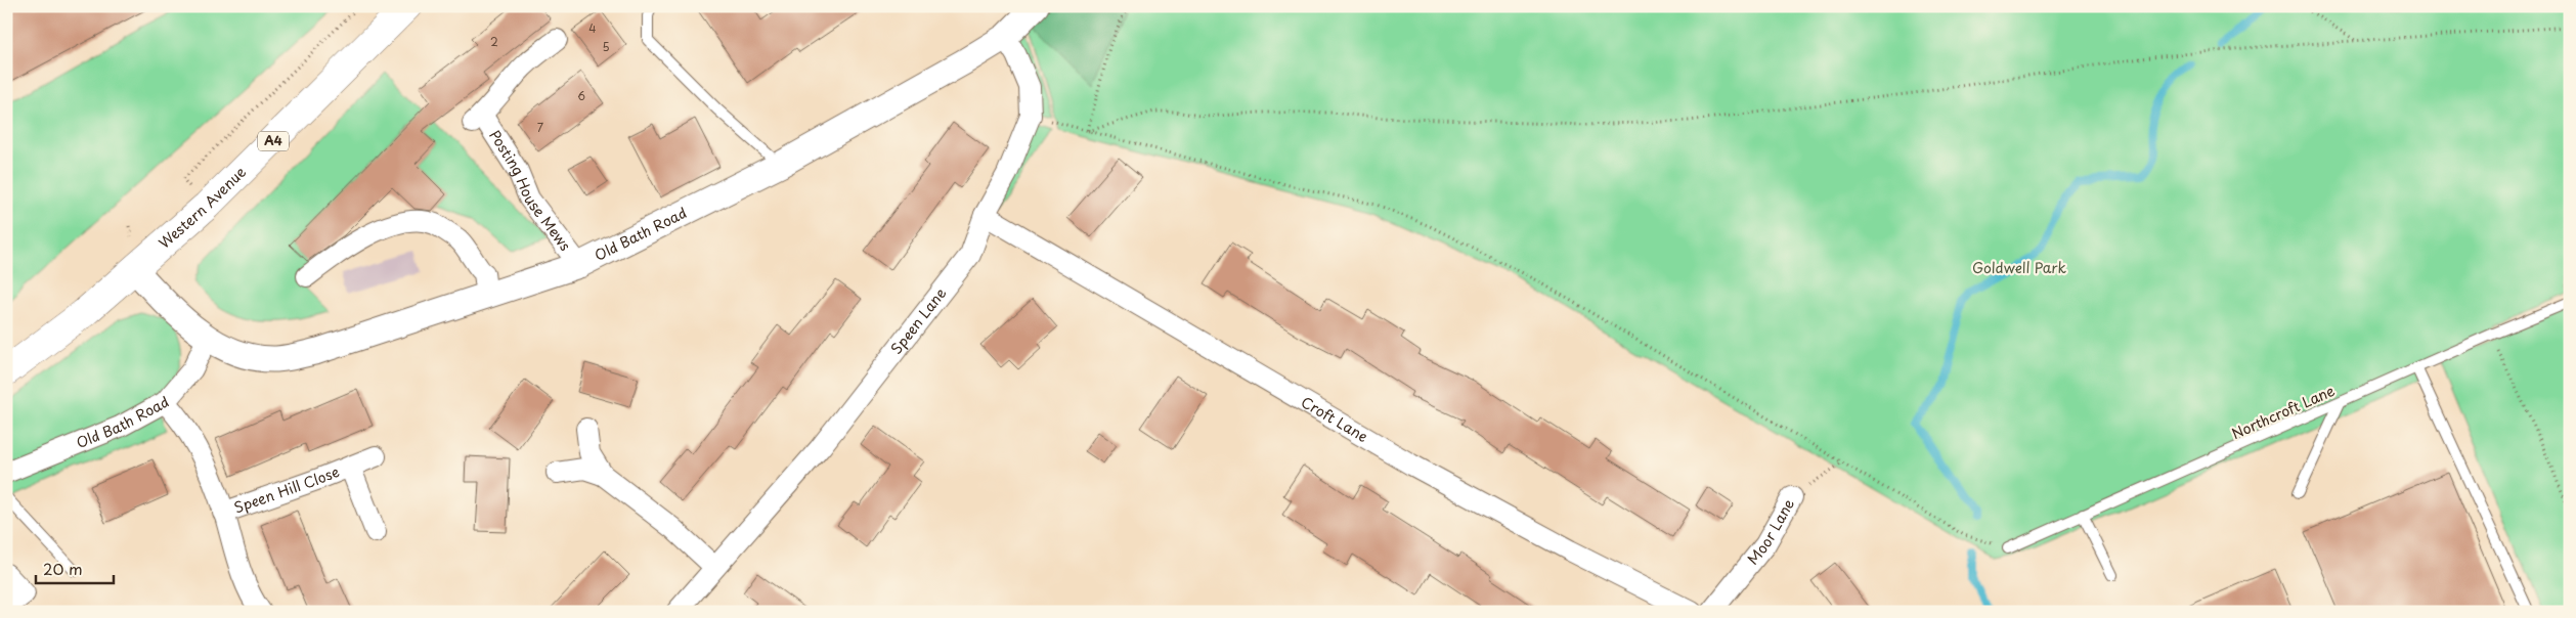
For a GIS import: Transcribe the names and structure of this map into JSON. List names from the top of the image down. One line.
{"streets":{"main road":["A4","Western Avenue"],"street":["Posting House Mews","Old Bath Road","Speen Lane","Croft Lane","Speen Hill Close","Moor Lane"],"lane":["Northcroft Lane"]},"crossings":[["Posting House Mews","Old Bath Road"],["Western Avenue","Old Bath Road"],["Old Bath Road","Speen Lane"],["Old Bath Road","Speen Hill Close"],["Speen Lane","Croft Lane"]],"parks":["Goldwell Park"],"house_numbers":["4","2","5","6","7"],"scale_bar":"20 m"}
